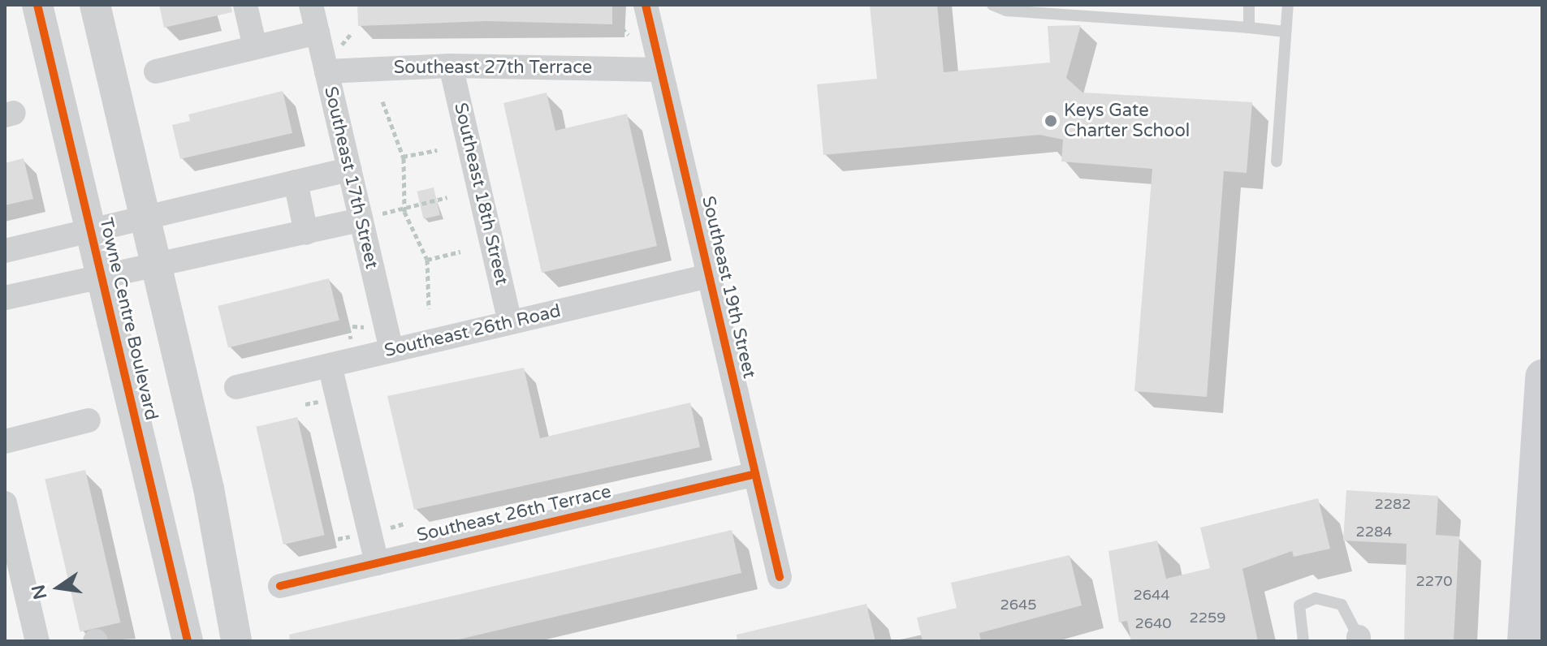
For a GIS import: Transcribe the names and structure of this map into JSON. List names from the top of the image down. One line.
{"streets":{"street":["Southeast 27th Terrace","Southeast 17th Street","Southeast 18th Street","Southeast 19th Street","Towne Centre Boulevard","Southeast 26th Road","Southeast 26th Terrace"]},"crossings":[["Southeast 27th Terrace","Southeast 17th Street"],["Southeast 27th Terrace","Southeast 18th Street"],["Southeast 27th Terrace","Southeast 19th Street"],["Southeast 17th Street","Southeast 26th Road"],["Southeast 18th Street","Southeast 26th Road"],["Southeast 19th Street","Southeast 26th Road"],["Southeast 19th Street","Southeast 26th Terrace"]],"places":["Keys Gate Charter School"],"house_numbers":["2282","2284","2270","2644","2645","2259","2640"],"north":"left"}
